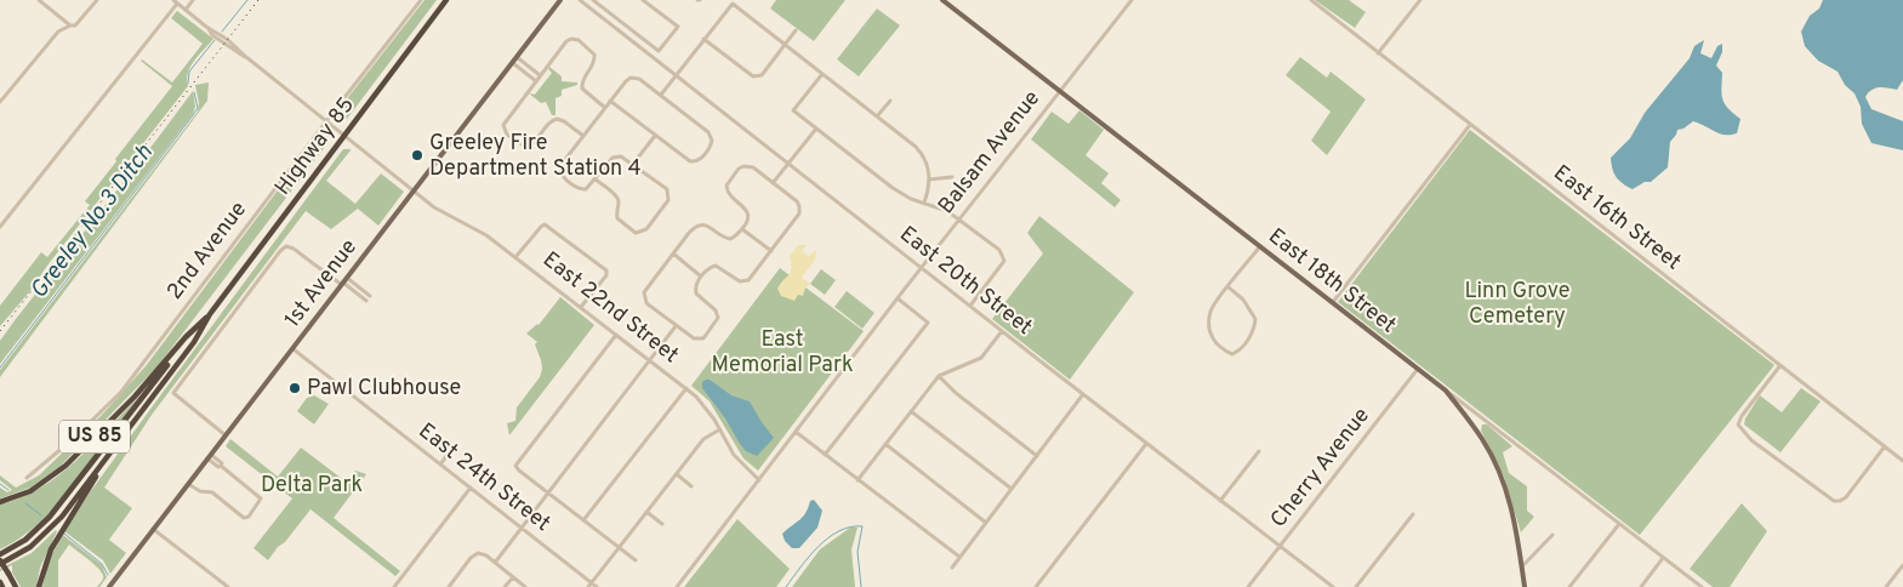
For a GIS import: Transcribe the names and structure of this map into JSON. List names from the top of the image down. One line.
{"streets":{"highway":["Highway 85","US 85"],"main road":["East 18th Street","1st Avenue"],"street":["Balsam Avenue","East 16th Street","2nd Avenue","East 20th Street","East 22nd Street","Cherry Avenue","East 24th Street"]},"crossings":[["Highway 85","East 22nd Street"],["Highway 85","US 85"],["Balsam Avenue","East 20th Street"],["Balsam Avenue","East 18th Street"],["Balsam Avenue","East 22nd Street"],["2nd Avenue","East 22nd Street"],["East 20th Street","Cherry Avenue"],["East 18th Street","Cherry Avenue"],["1st Avenue","East 22nd Street"],["1st Avenue","East 24th Street"]],"water":["Greeley No.3 Ditch"],"parks":["Linn Grove Cemetery","East Memorial Park","Delta Park"],"places":["Greeley Fire Department Station 4","Pawl Clubhouse"]}
